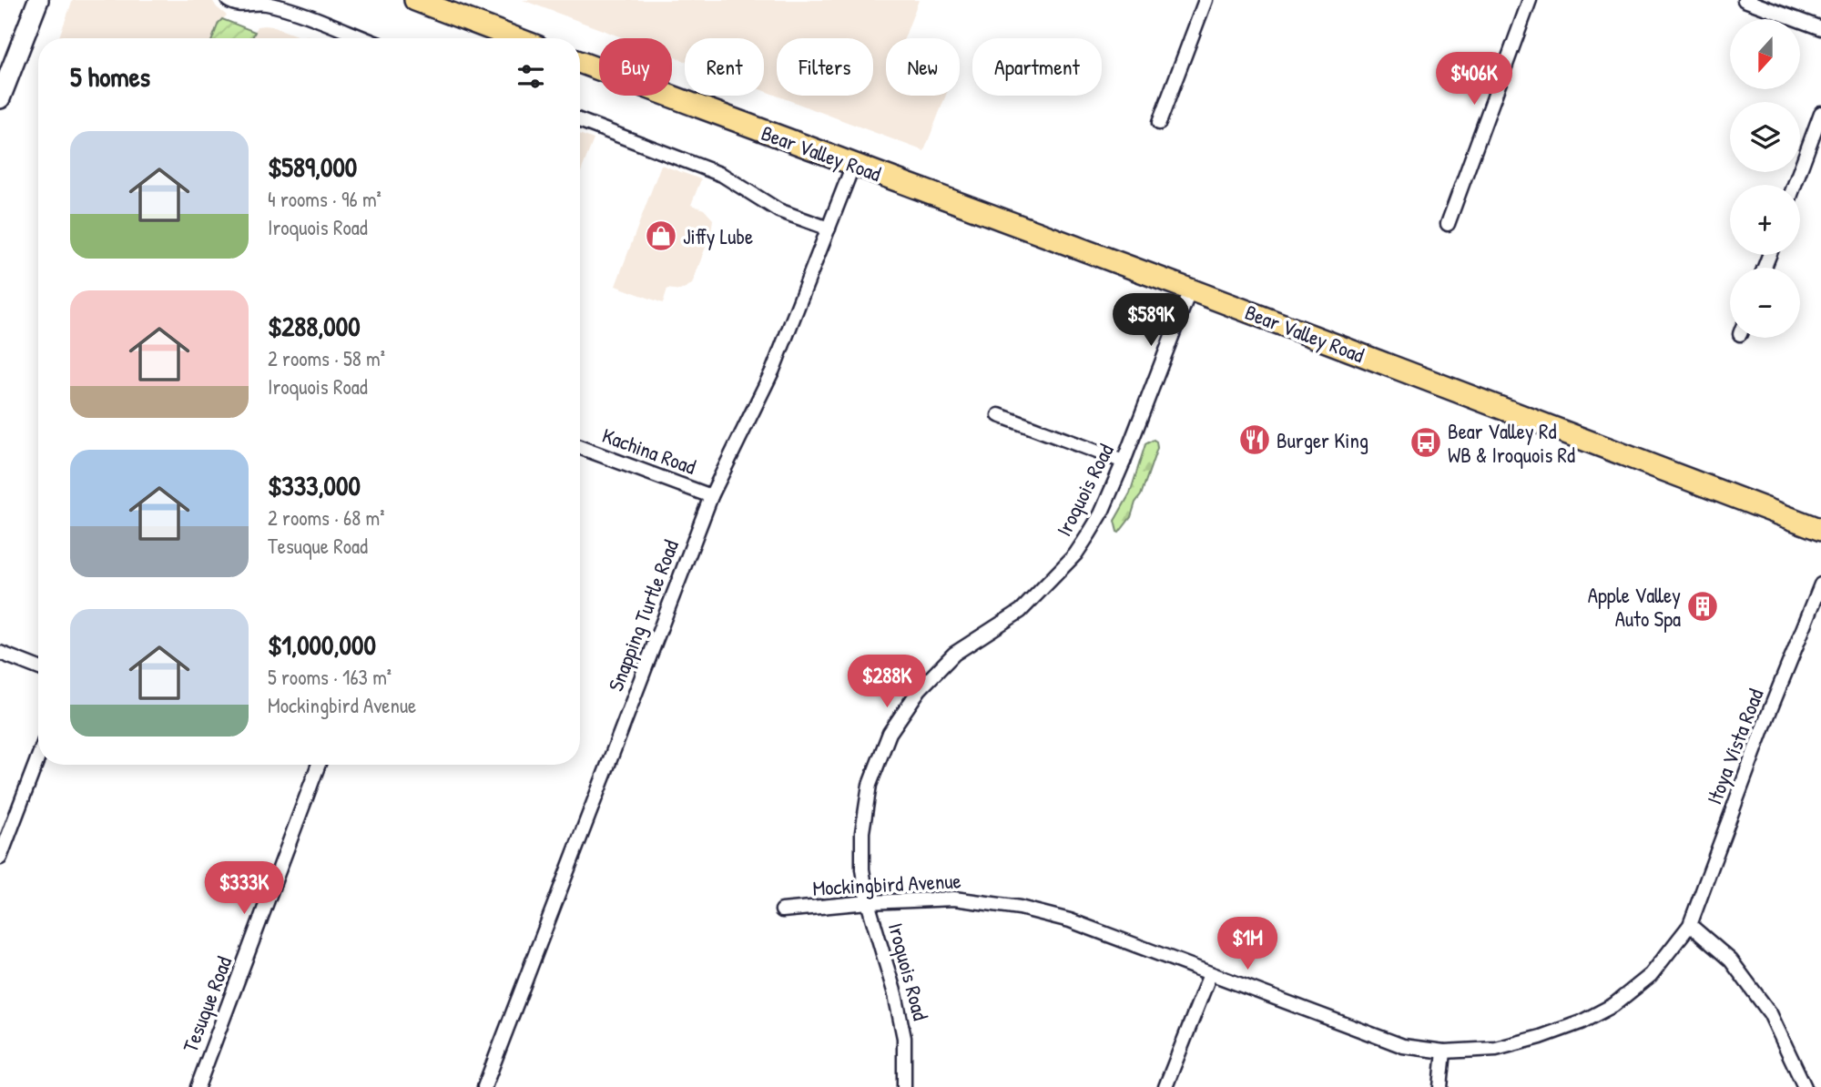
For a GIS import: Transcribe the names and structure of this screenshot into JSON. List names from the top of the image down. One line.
{"streets":{"main road":["Bear Valley Road"],"street":["Kachina Road","Iroquois Road","Snapping Turtle Road","Itoya Vista Road","Mockingbird Avenue","Tesuque Road"]},"crossings":[["Bear Valley Road","Iroquois Road"],["Bear Valley Road","Snapping Turtle Road"],["Kachina Road","Snapping Turtle Road"],["Iroquois Road","Mockingbird Avenue"],["Itoya Vista Road","Mockingbird Avenue"]],"places":{"shop":["Jiffy Lube"],"restaurant":["Burger King"],"bus stop":["Bear Valley Rd WB & Iroquois Rd"],"building":["Apple Valley Auto Spa"]},"north":"bottom","page":{"map_buttons":["+","−"],"chip":["Buy","Rent","Filters","New","Apartment"],"heading":"5 homes","price":["$406K","$589K","$288K","$333K","$1M"],"list":[{"name":"$589,000","note":"4 rooms · 96 m² · Iroquois Road"},{"name":"$288,000","note":"2 rooms · 58 m² · Iroquois Road"},{"name":"$333,000","note":"2 rooms · 68 m² · Tesuque Road"},{"name":"$1,000,000","note":"5 rooms · 163 m² · Mockingbird Avenue"}]}}
